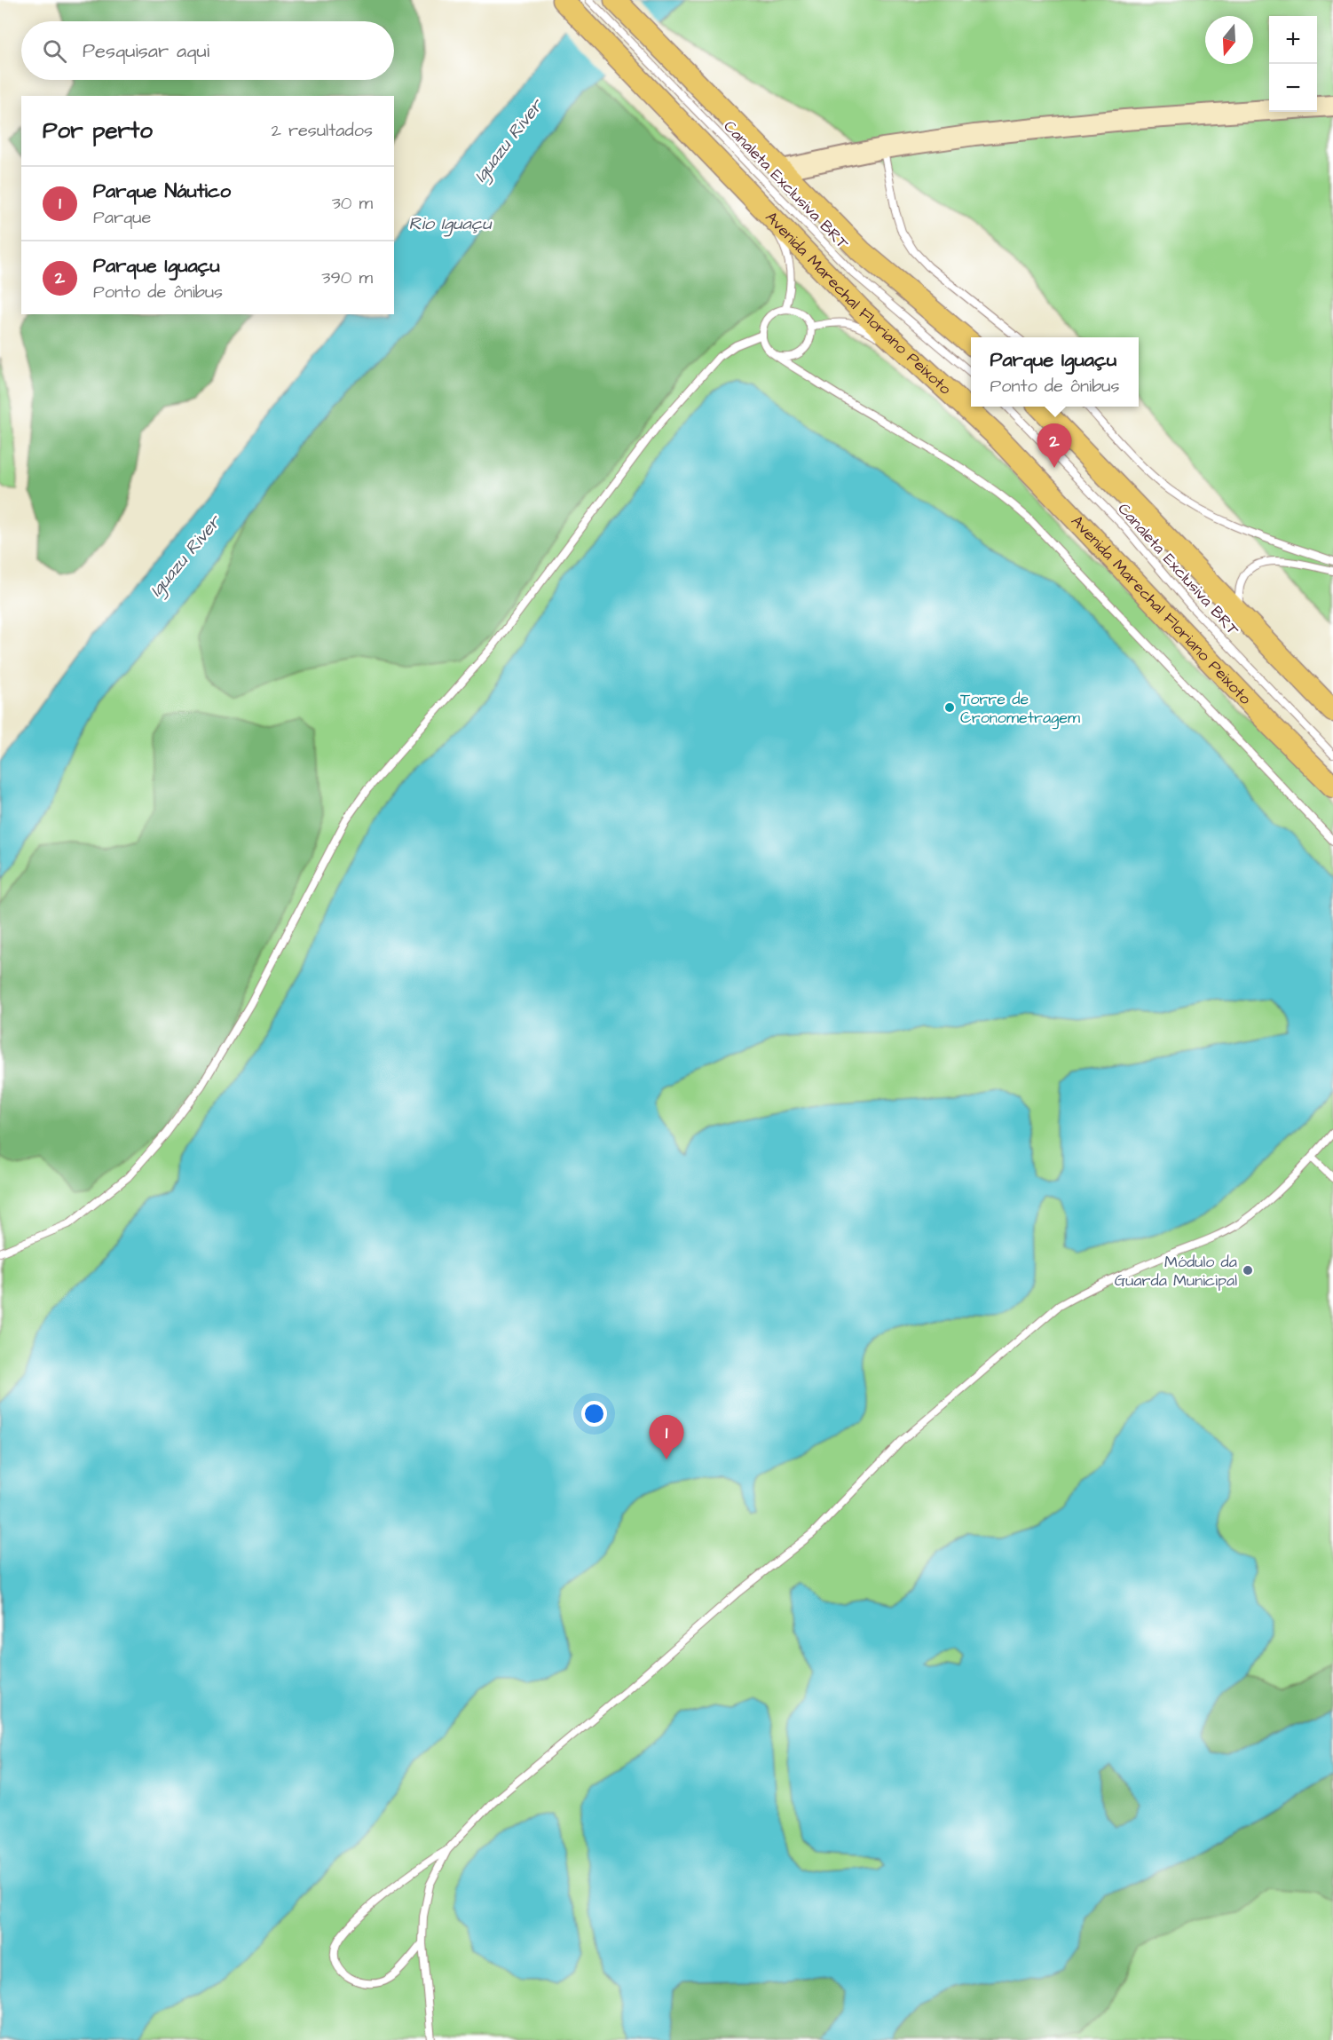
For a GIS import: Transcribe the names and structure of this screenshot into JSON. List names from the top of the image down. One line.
{"streets":{"main road":["Avenida Marechal Floriano Peixoto"],"lane":["Canaleta Exclusiva BRT"]},"crossings":[["Canaleta Exclusiva BRT","Avenida Marechal Floriano Peixoto"]],"water":["Iguazu River","Rio Iguaçu"],"places":["Torre de Cronometragem","Módulo da Guarda Municipal"],"north":"bottom","page":{"map_buttons":["+","−"],"search":"Pesquisar aqui","heading":["Por perto","2 resultados"],"list":[{"mark":"1","name":"Parque Náutico","note":"Parque","value":"30 m"},{"mark":"2","name":"Parque Iguaçu","note":"Ponto de ônibus","value":"390 m"}],"popup":["Parque Iguaçu","Ponto de ônibus"],"pins":["2","1"]}}
